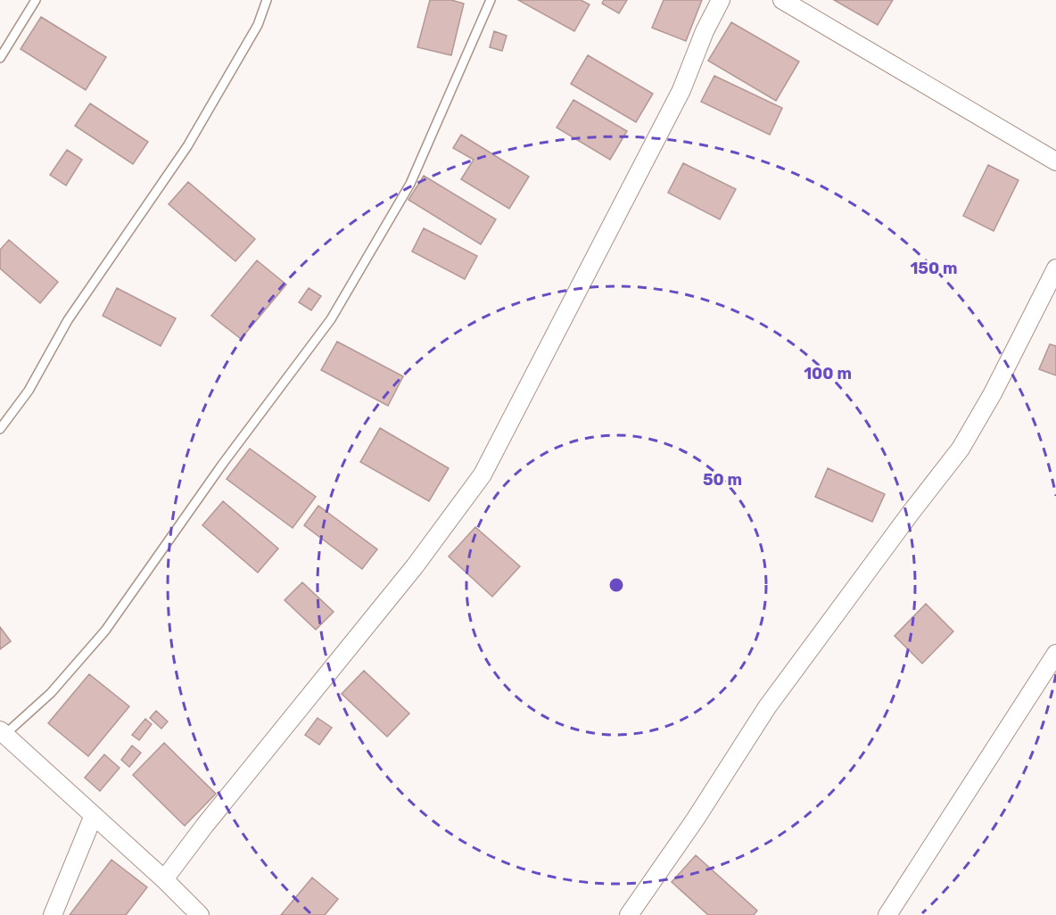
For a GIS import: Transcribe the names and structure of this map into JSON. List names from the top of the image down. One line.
{"rings":["150 m","100 m","50 m"]}
